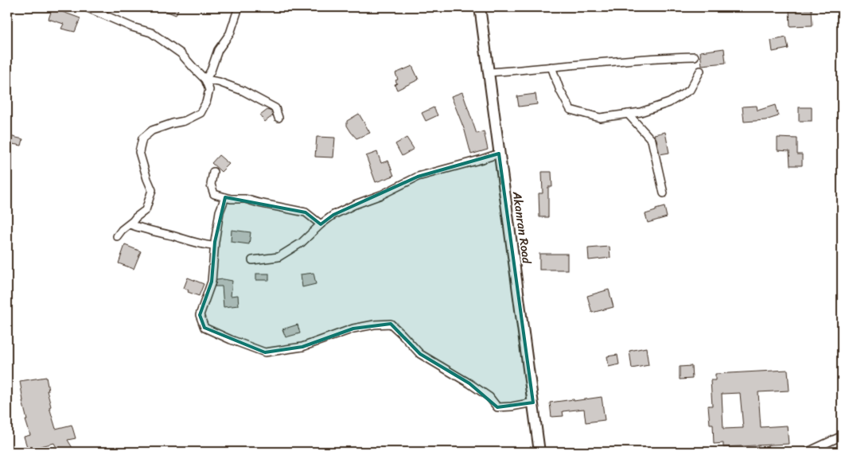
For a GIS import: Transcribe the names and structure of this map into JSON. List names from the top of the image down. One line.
{"streets":{"main road":["Akanran Road"]}}
